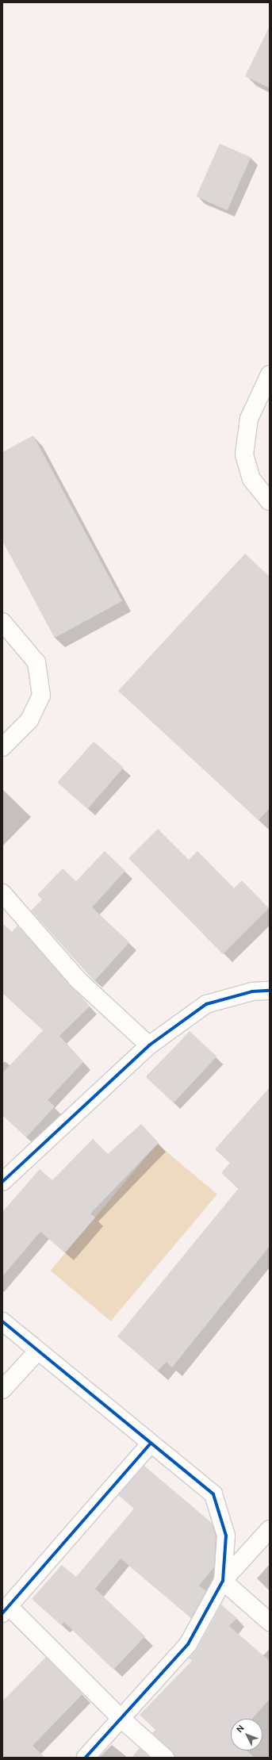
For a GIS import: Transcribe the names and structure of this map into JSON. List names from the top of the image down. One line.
{"north":"top left"}
